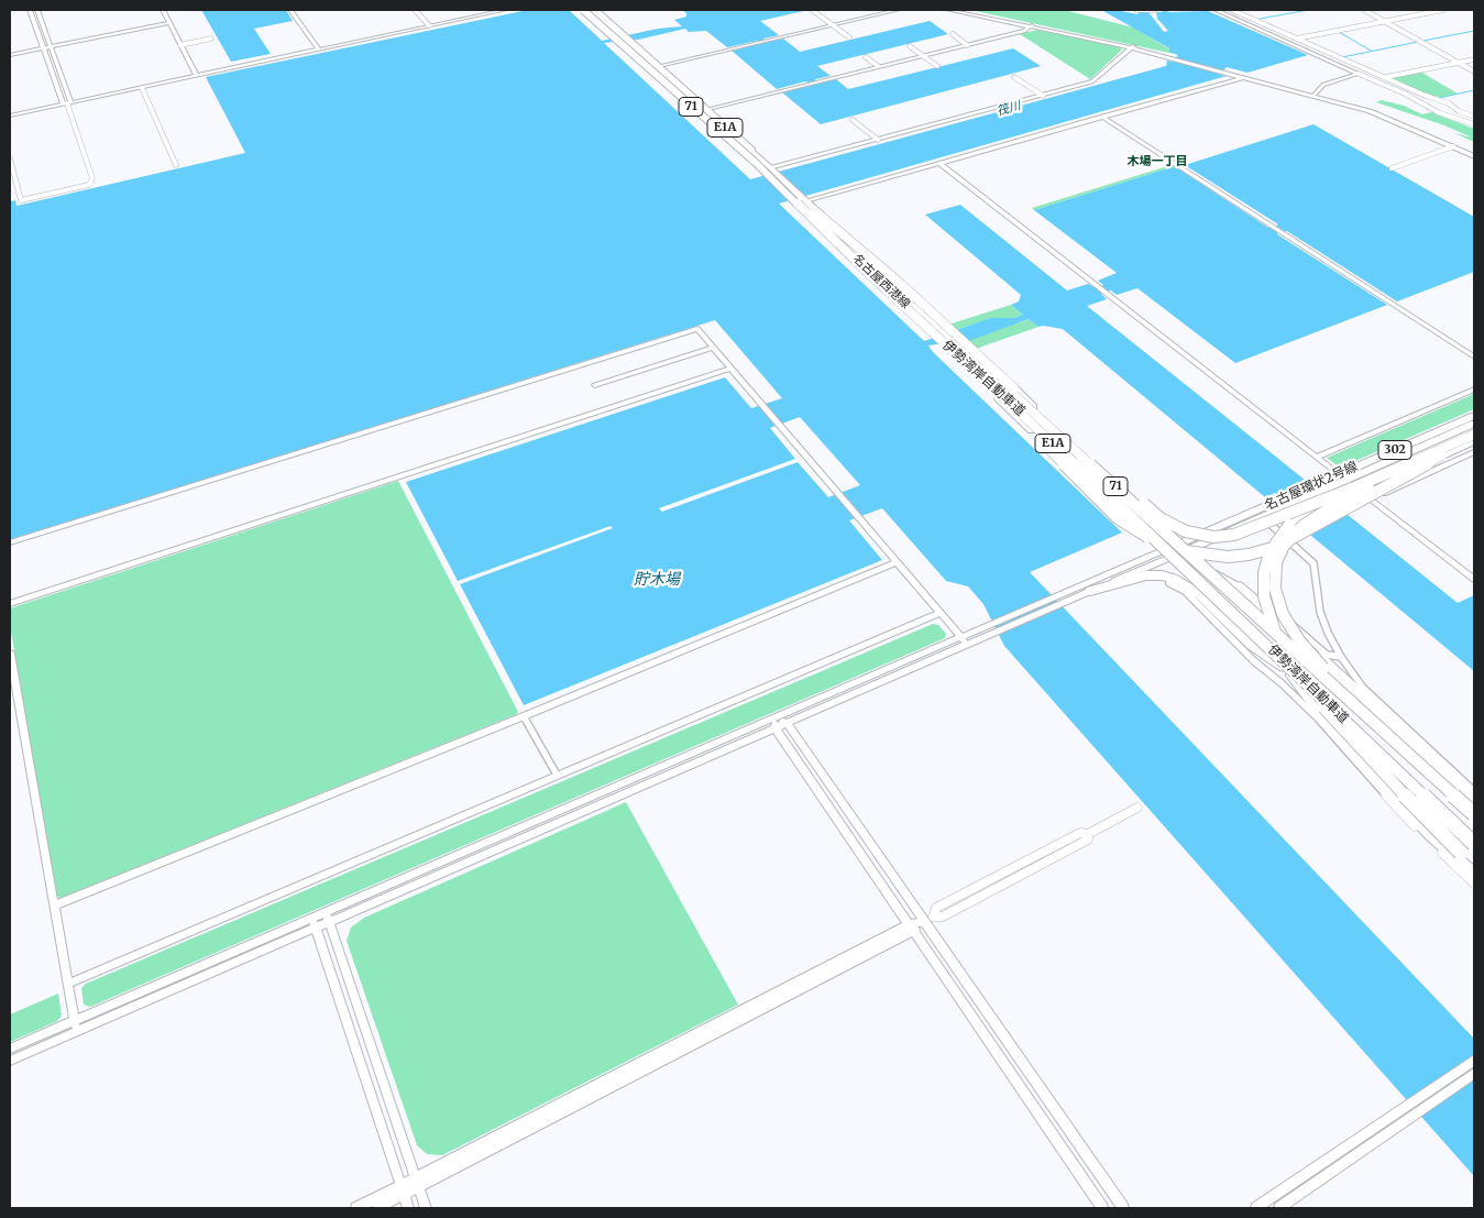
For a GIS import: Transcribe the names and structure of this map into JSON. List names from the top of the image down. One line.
{"streets":{"highway":["E1A","伊勢湾岸自動車道"],"main road":["71","名古屋西港線","302","名古屋環状2号線"]},"crossings":[["名古屋西港線","伊勢湾岸自動車道"],["名古屋西港線","名古屋環状2号線"]],"districts":["木場一丁目"],"water":["筏川","貯木場"]}
